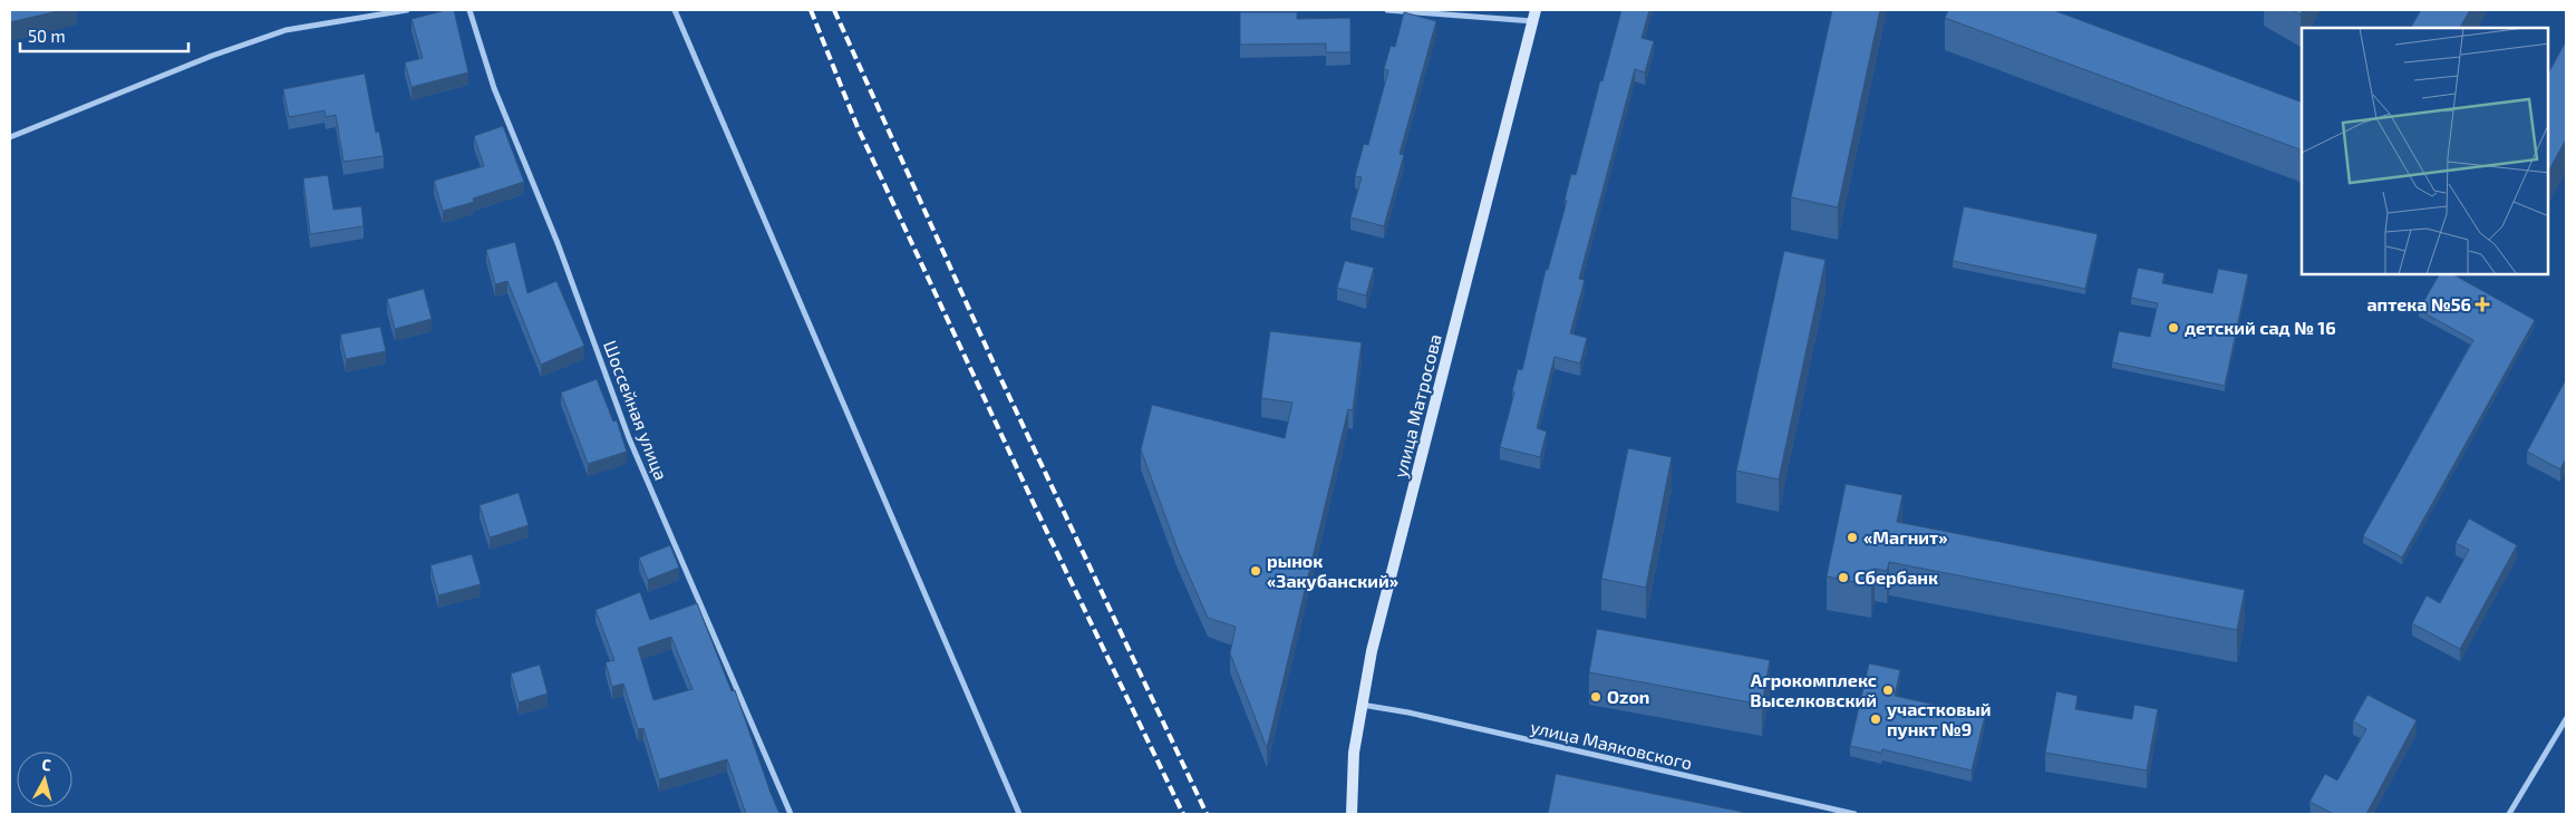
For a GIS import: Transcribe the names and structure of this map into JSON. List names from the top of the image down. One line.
{"streets":{"main road":["улица Матросова"],"street":["Шоссейная улица","улица Маяковского"]},"crossings":[["улица Матросова","улица Маяковского"]],"places":{"health":["аптека №56"],"other":["детский сад № 16","«Магнит»","рынок «Закубанский»","Сбербанк","Агрокомплекс Выселковский","Ozon","участковый пункт №9"]},"scale_bar":"50 m","north":"top"}
